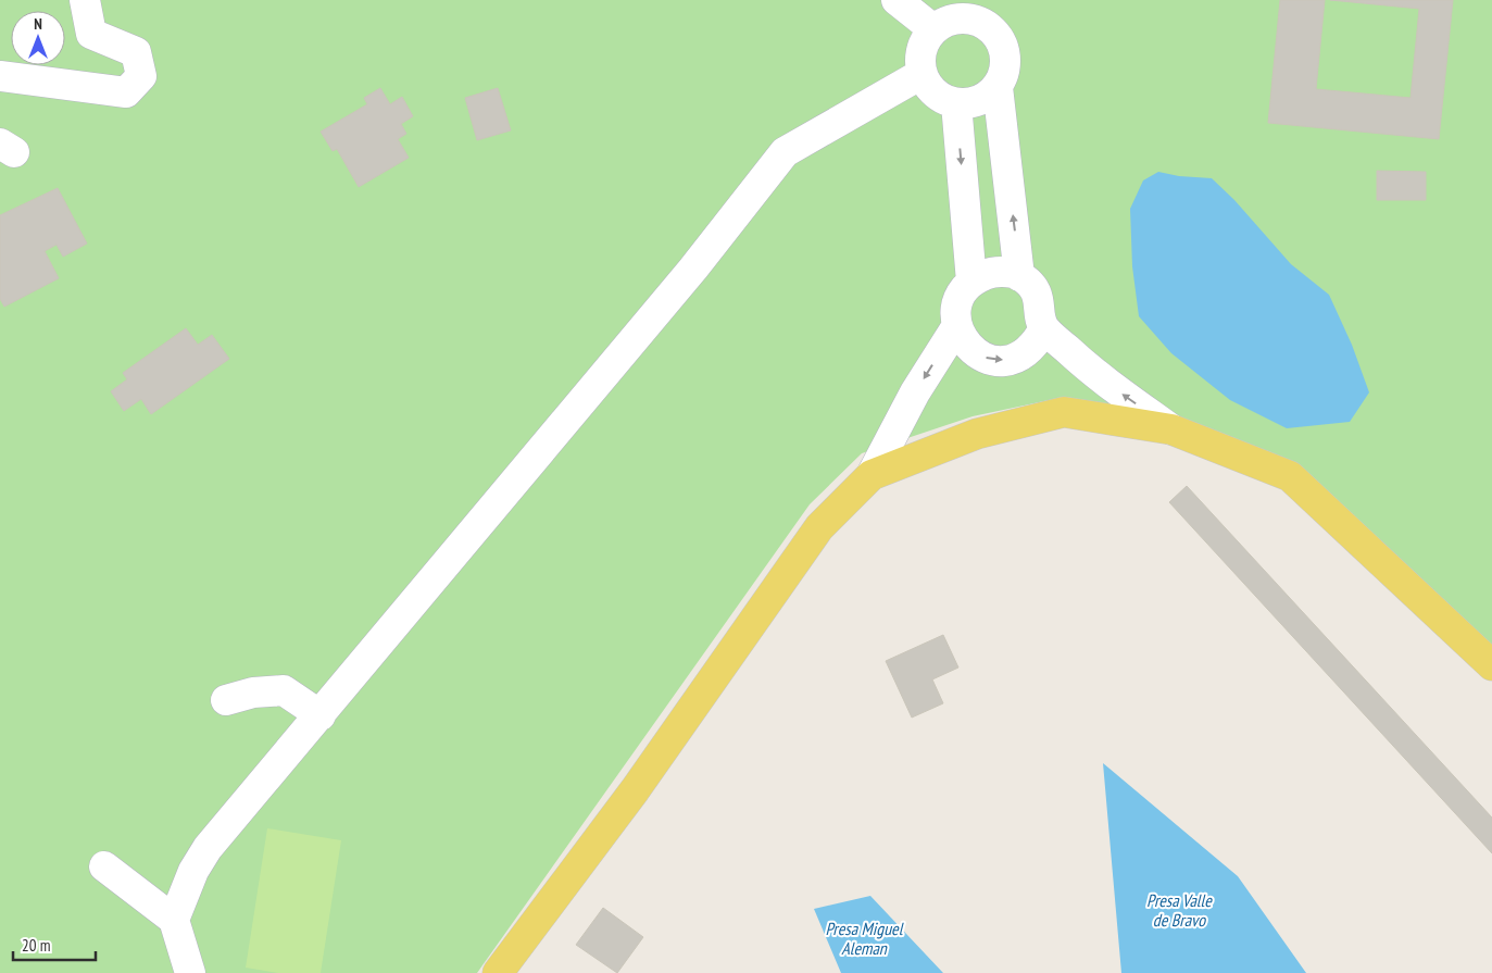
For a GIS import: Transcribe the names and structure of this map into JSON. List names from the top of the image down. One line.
{"water":["Presa Valle de Bravo","Presa Miguel Aleman"],"scale_bar":"20 m","north":"top"}
